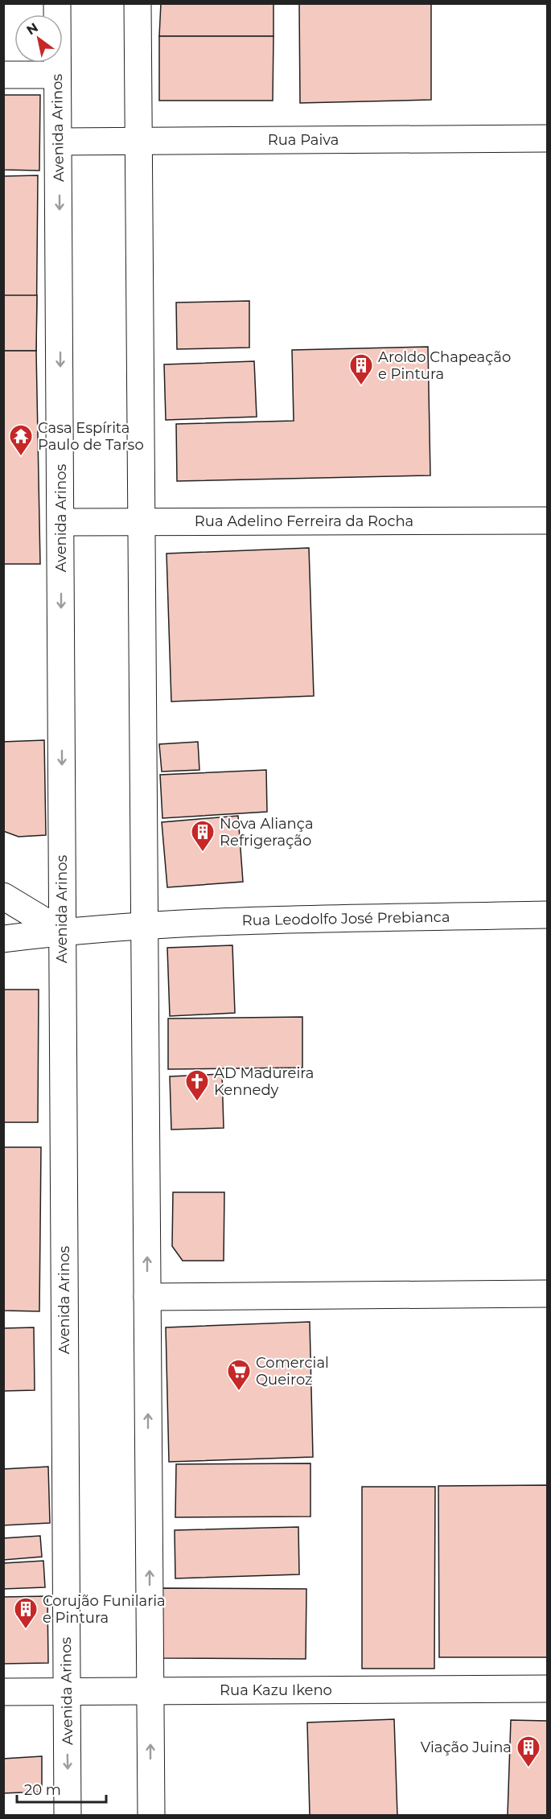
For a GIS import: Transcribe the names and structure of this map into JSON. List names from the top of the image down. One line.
{"streets":{"main road":["Avenida Arinos","Rua Paiva","Rua Adelino Ferreira da Rocha","Rua Leodolfo José Prebianca","Rua Kazu Ikeno"]},"crossings":[["Avenida Arinos","Rua Paiva"],["Avenida Arinos","Rua Adelino Ferreira da Rocha"],["Avenida Arinos","Rua Leodolfo José Prebianca"],["Avenida Arinos","Rua Kazu Ikeno"]],"places":{"building":["Aroldo Chapeação e Pintura","Nova Aliança Refrigeração","Corujão Funilaria e Pintura","Viação Juina"],"temple":["Casa Espírita Paulo de Tarso"],"church":["AD Madureira Kennedy"],"supermarket":["Comercial Queiroz"]},"scale_bar":"20 m","north":"top left"}
